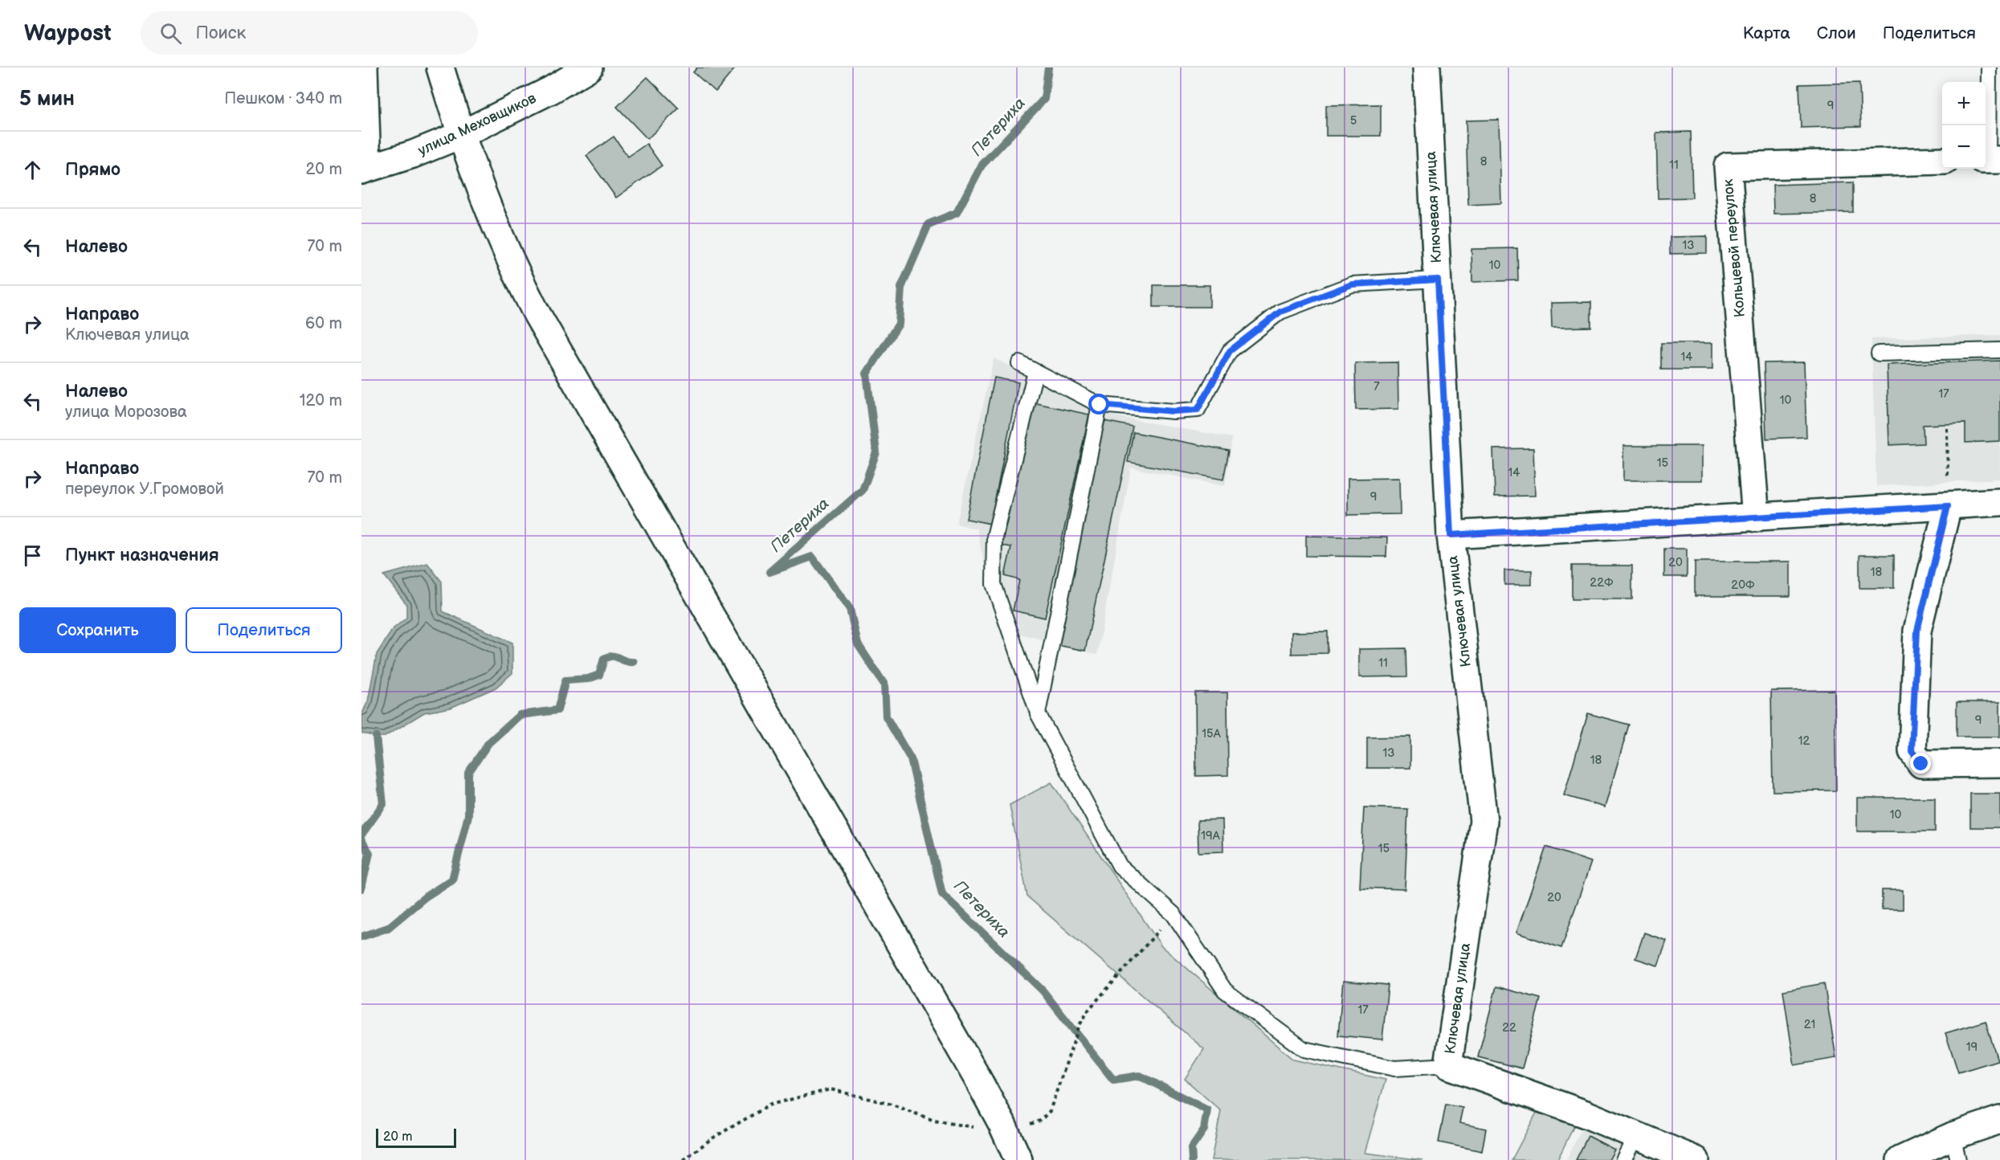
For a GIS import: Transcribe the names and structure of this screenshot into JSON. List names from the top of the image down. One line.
{"streets":{"street":["улица Меховщиков","Ключевая улица","Кольцевой переулок"]},"water":["Петериха"],"house_numbers":["9","5","8","11","8","13","10","14","7","17","10","15","14","9","20","18","22Ф","20Ф","11","9","15А","12","13","18","10","19А","15","20","17","21","22","19"],"scale_bar":"20 m","page":{"header":"Waypost","search":"Поиск","nav":["Карта","Слои","Поделиться"],"heading":["5 мин","Пешком · 340 m"],"map_buttons":["+","−"],"list":[["Прямо","20 m"],["Налево","70 m"],["Направо","Ключевая улица","60 m"],["Налево","улица Морозова","120 m"],["Направо","переулок У.Громовой","70 m"],"Пункт назначения"],"buttons":["Сохранить","Поделиться"],"scale":"20 m"}}
